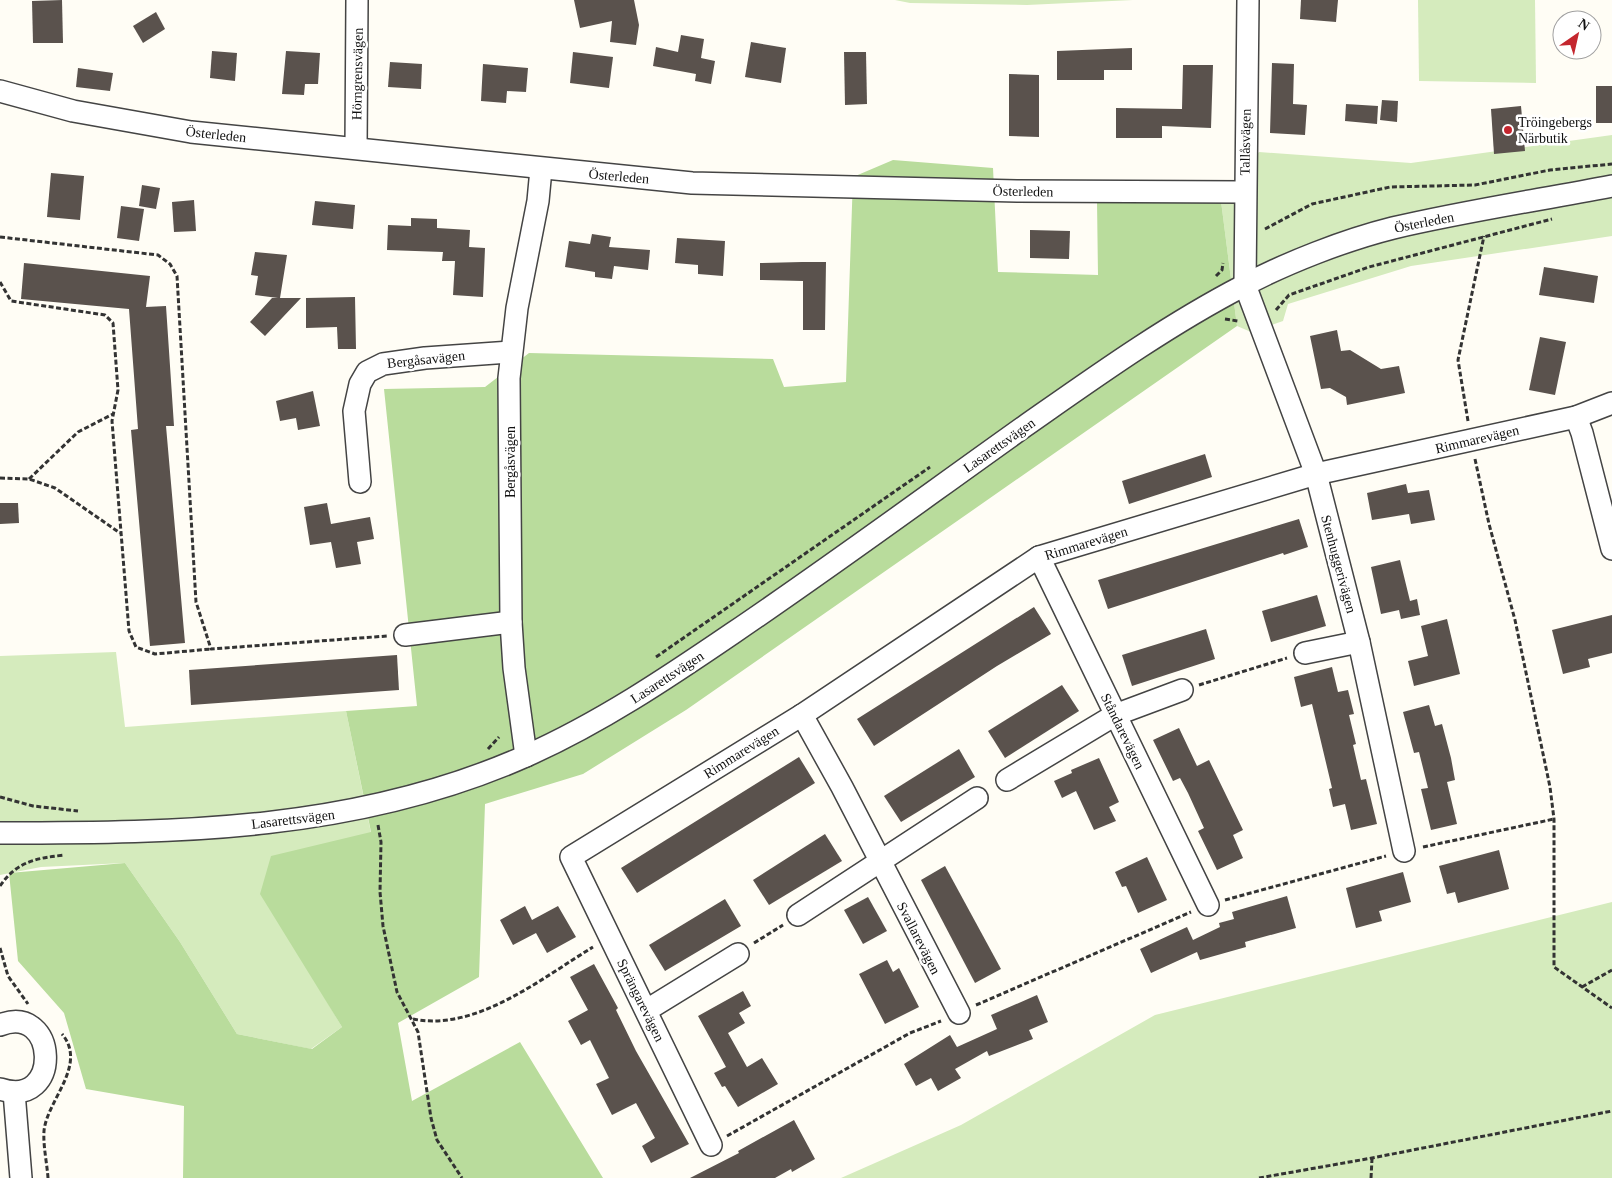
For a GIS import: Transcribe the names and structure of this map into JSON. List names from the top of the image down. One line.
{"streets":{"street":["Hörngrensvägen","Österleden","Tallåsvägen","Bergåsavägen","Rimmarevägen","Lasarettsvägen","Bergåsvägen","Stenhuggerivägen","Ståndarevägen","Svallarevägen","Sprängarevägen"]},"crossings":[["Hörngrensvägen","Österleden"],["Österleden","Tallåsvägen"],["Österleden","Lasarettsvägen"],["Österleden","Bergåsvägen"],["Österleden","Stenhuggerivägen"],["Tallåsvägen","Lasarettsvägen"],["Tallåsvägen","Stenhuggerivägen"],["Bergåsavägen","Bergåsvägen"],["Rimmarevägen","Stenhuggerivägen"],["Rimmarevägen","Ståndarevägen"],["Rimmarevägen","Svallarevägen"],["Rimmarevägen","Sprängarevägen"],["Lasarettsvägen","Bergåsvägen"],["Lasarettsvägen","Stenhuggerivägen"]],"places":["Tröingebergs Närbutik"],"north":"top right"}
